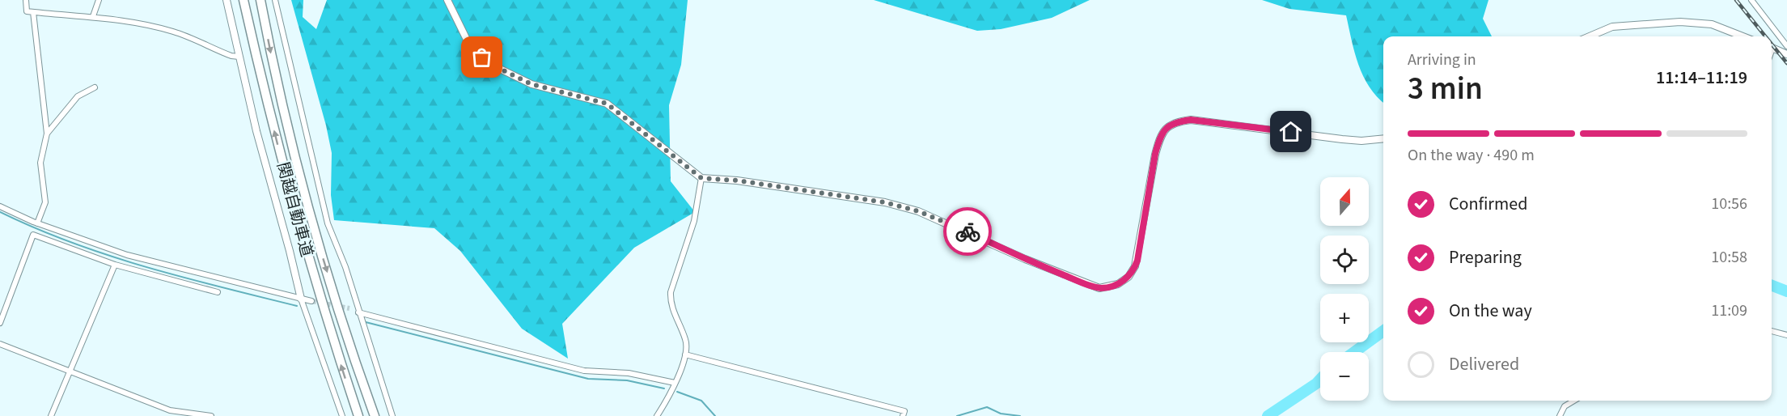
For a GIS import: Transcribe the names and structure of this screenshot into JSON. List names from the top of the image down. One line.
{"streets":{"highway":["関越自動車道"]},"north":"top","page":{"heading":["3 min","Arriving in","11:14–11:19"],"bar":"On the way · 490 m","map_buttons":["+","−"],"list":[["Confirmed","10:56"],["Preparing","10:58"],["On the way","11:09"],"Delivered"]}}
